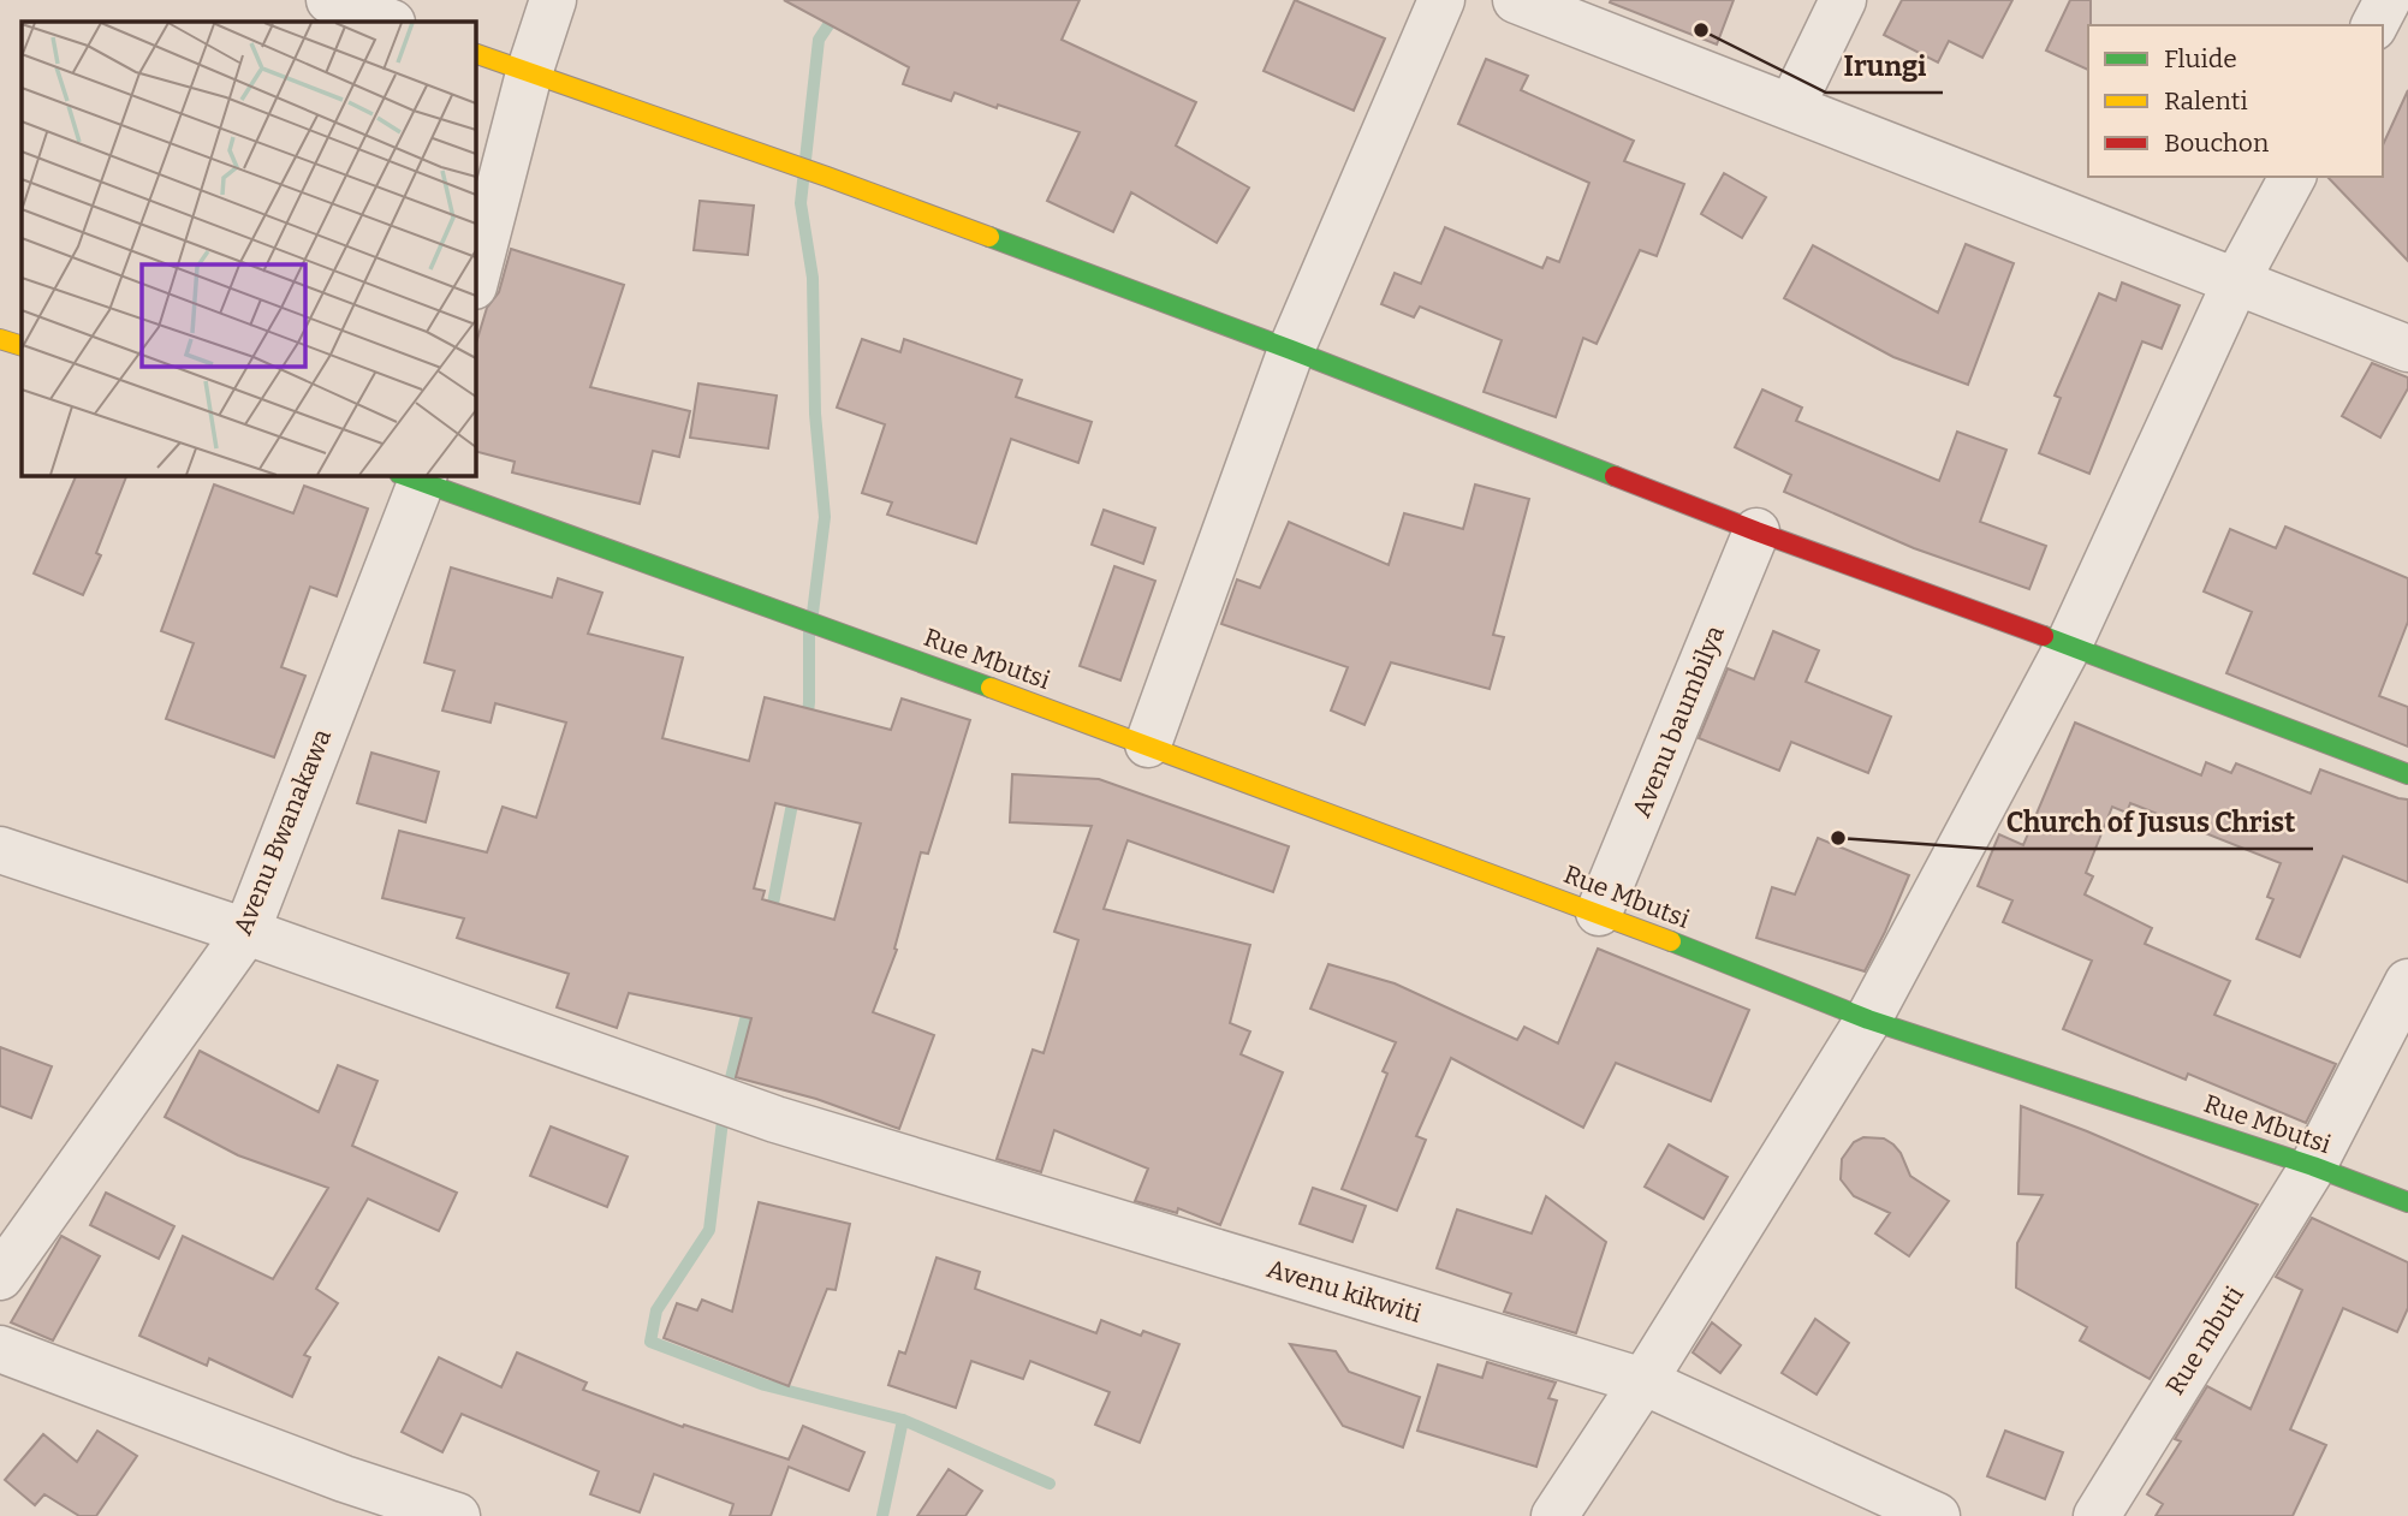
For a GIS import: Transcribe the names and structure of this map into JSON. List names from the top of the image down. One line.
{"streets":{"street":["Rue Mbutsi","Avenu baumbilya","Avenu Bwanakawa","Avenu kikwiti","Rue mbuti"]},"crossings":[["Rue Mbutsi","Avenu baumbilya"],["Rue Mbutsi","Avenu Bwanakawa"],["Rue Mbutsi","Rue mbuti"],["Avenu Bwanakawa","Avenu kikwiti"]],"places":["Irungi","Church of Jusus Christ"],"legend":["Fluide","Ralenti","Bouchon"]}
